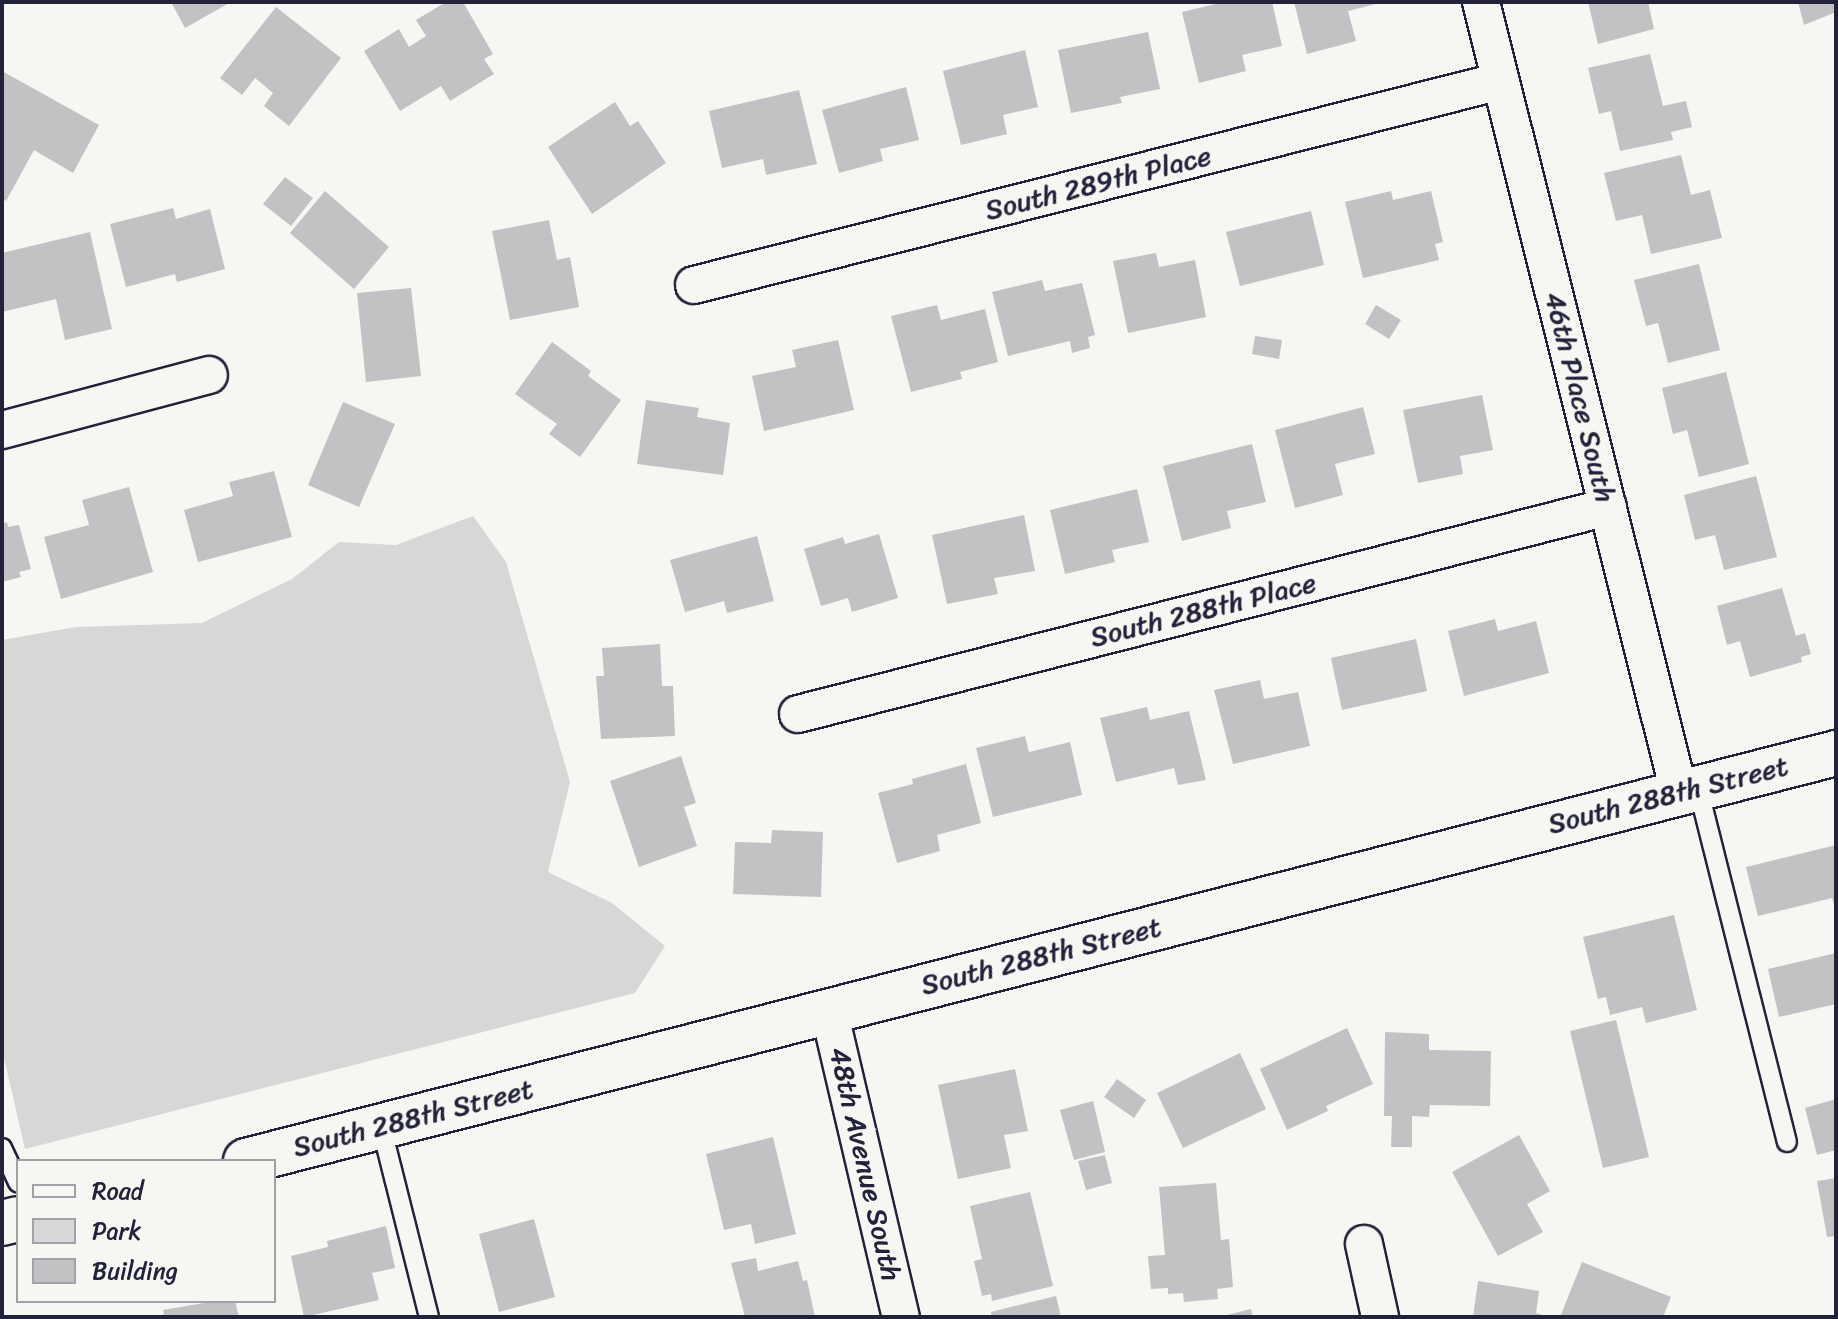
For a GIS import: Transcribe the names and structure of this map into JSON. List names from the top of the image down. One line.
{"streets":{"main road":["South 288th Street"],"street":["South 289th Place","46th Place South","South 288th Place","48th Avenue South"]},"crossings":[["South 289th Place","46th Place South"],["46th Place South","South 288th Place"],["46th Place South","South 288th Street"],["South 288th Street","48th Avenue South"]],"legend":["Road","Park","Building"]}
